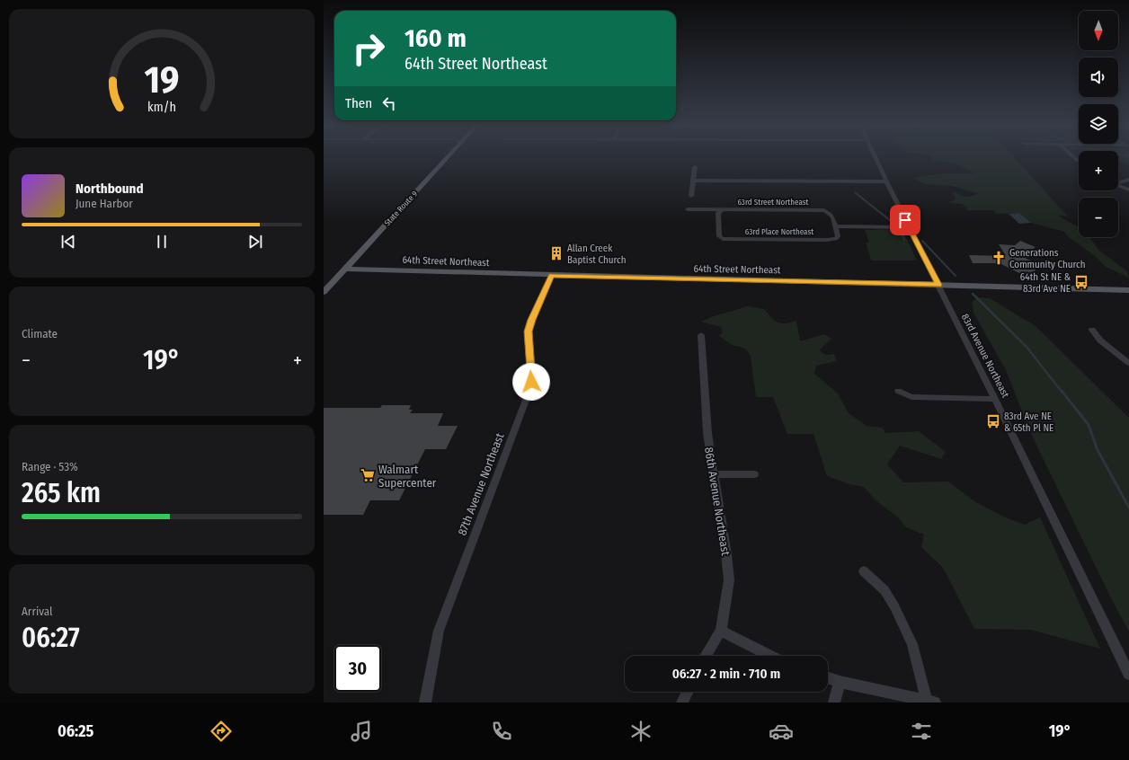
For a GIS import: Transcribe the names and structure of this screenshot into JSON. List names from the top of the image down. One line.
{"streets":{"main road":["State Route 9","64th Street Northeast"],"street":["63rd Street Northeast","63rd Place Northeast","83rd Avenue Northeast","87th Avenue Northeast","86th Avenue Northeast"]},"crossings":[["63rd Street Northeast","63rd Place Northeast"],["State Route 9","64th Street Northeast"],["64th Street Northeast","83rd Avenue Northeast"],["64th Street Northeast","87th Avenue Northeast"]],"places":{"building":["Allan Creek Baptist Church"],"church":["Generations Community Church"],"bus stop":["64th St NE & 83rd Ave NE","83rd Ave NE & 65th Pl NE"],"supermarket":["Walmart Supercenter"]},"north":"bottom","page":{"map_buttons":["+","−"],"turn":["160 m","64th Street Northeast"],"then":"Then","song":["Northbound","June Harbor"],"tile":["Climate",["Range · 53%","265 km"],["Arrival","06:27"]],"heat":["−","19°","+"],"limit":"30","trip":"06:27 · 2 min · 710 m","tabs":["06:25","19°"],"gauge":["19","km/h"]}}
